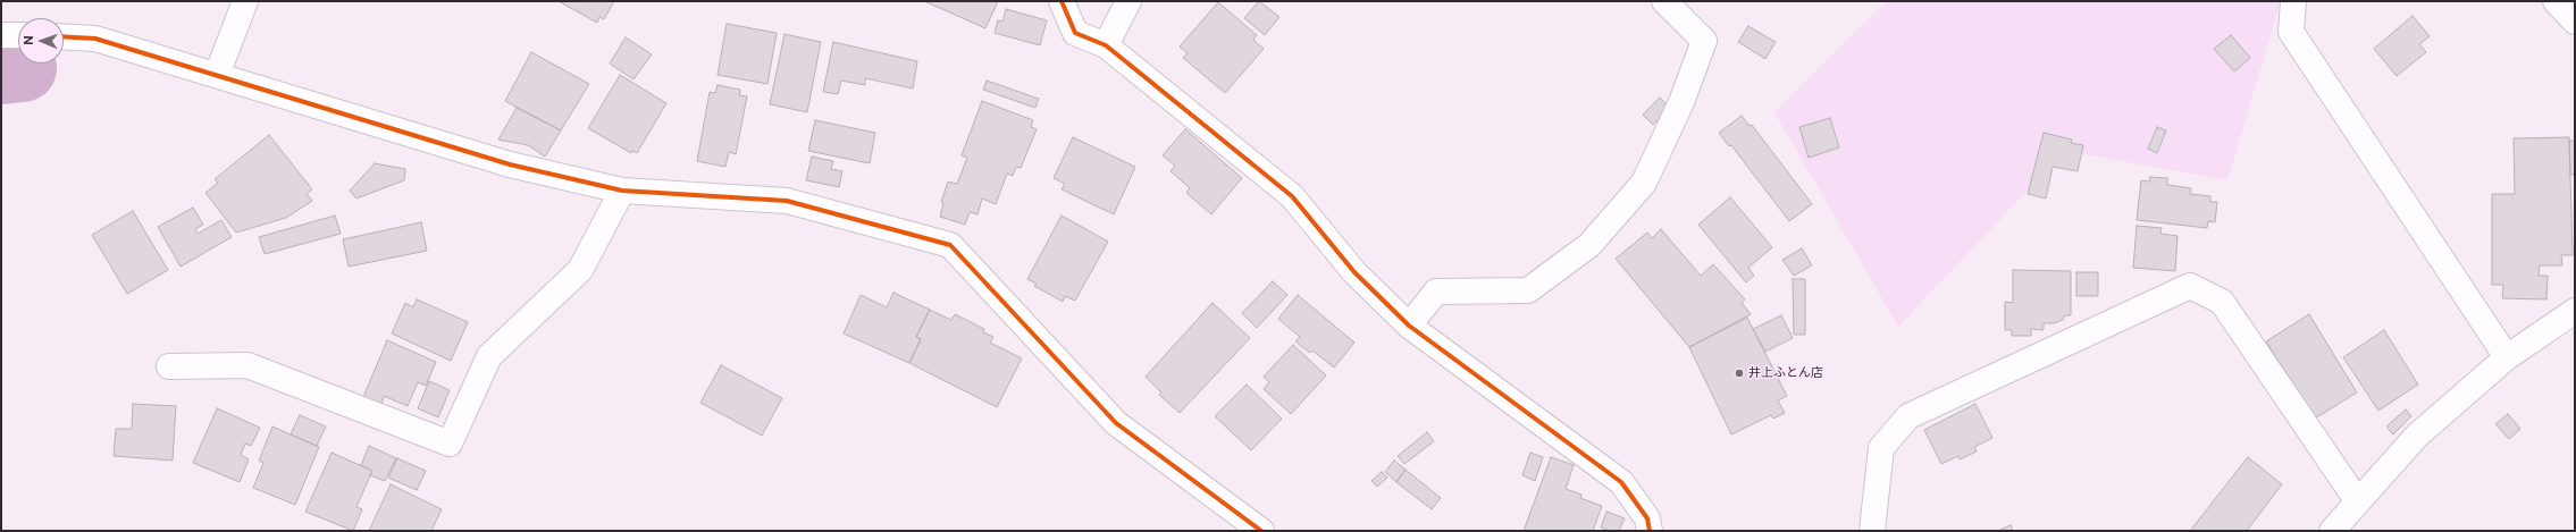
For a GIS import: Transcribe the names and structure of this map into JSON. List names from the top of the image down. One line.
{"places":["井上ふとん店"],"north":"left"}
